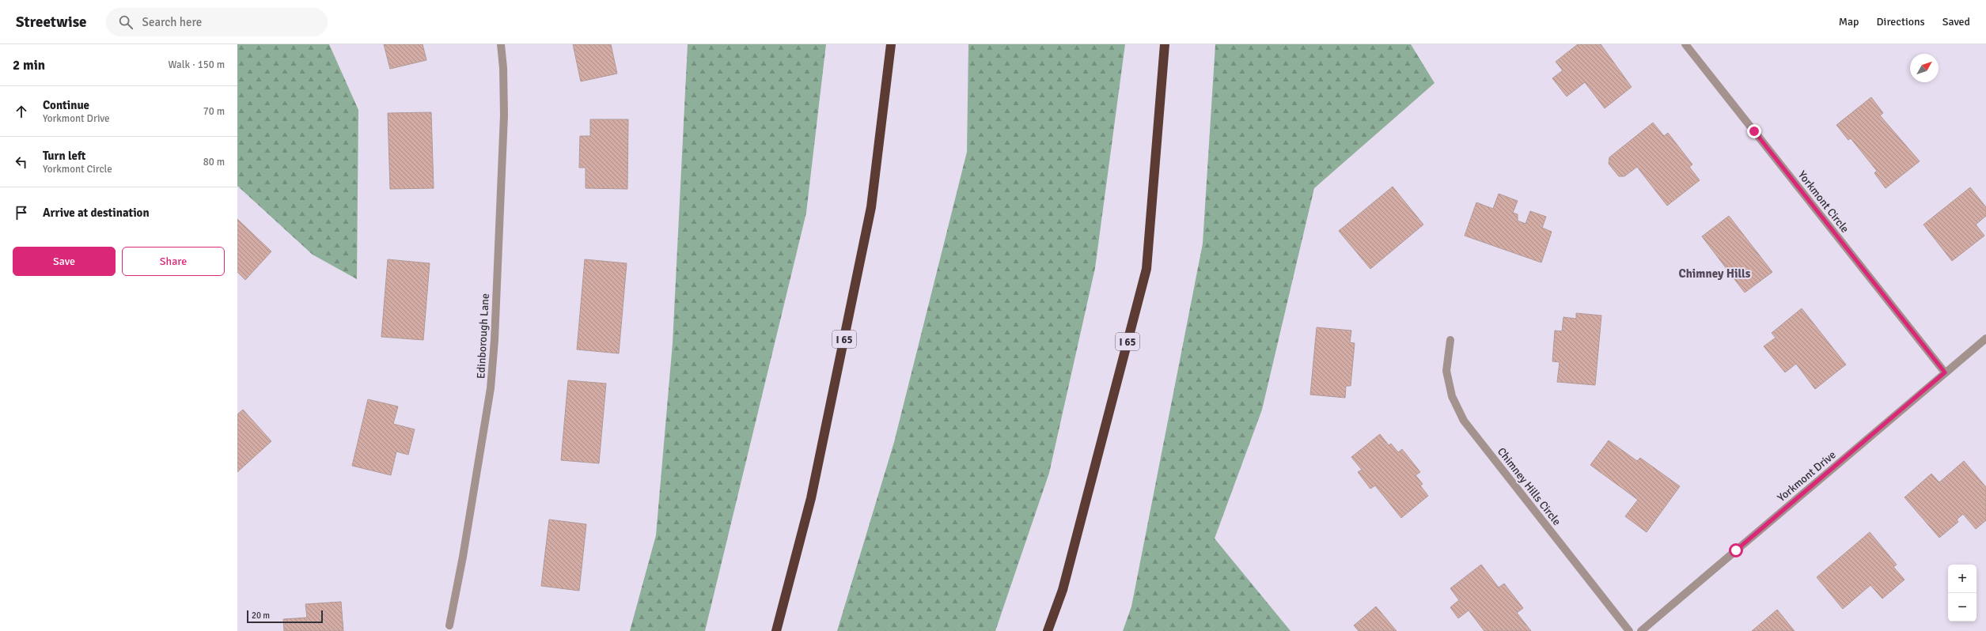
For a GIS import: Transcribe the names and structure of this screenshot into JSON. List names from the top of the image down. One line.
{"streets":{"highway":["I 65"],"street":["Yorkmont Circle","Edinborough Lane","Yorkmont Drive","Chimney Hills Circle"]},"crossings":[["Yorkmont Circle","Yorkmont Drive"]],"districts":["Chimney Hills"],"scale_bar":"20 m","north":"top right","page":{"header":"Streetwise","search":"Search here","nav":["Map","Directions","Saved"],"heading":["2 min","Walk · 150 m"],"list":[["Continue","Yorkmont Drive","70 m"],["Turn left","Yorkmont Circle","80 m"],"Arrive at destination"],"buttons":["Save","Share"],"map_buttons":["+","−"],"scale":"20 m"}}
